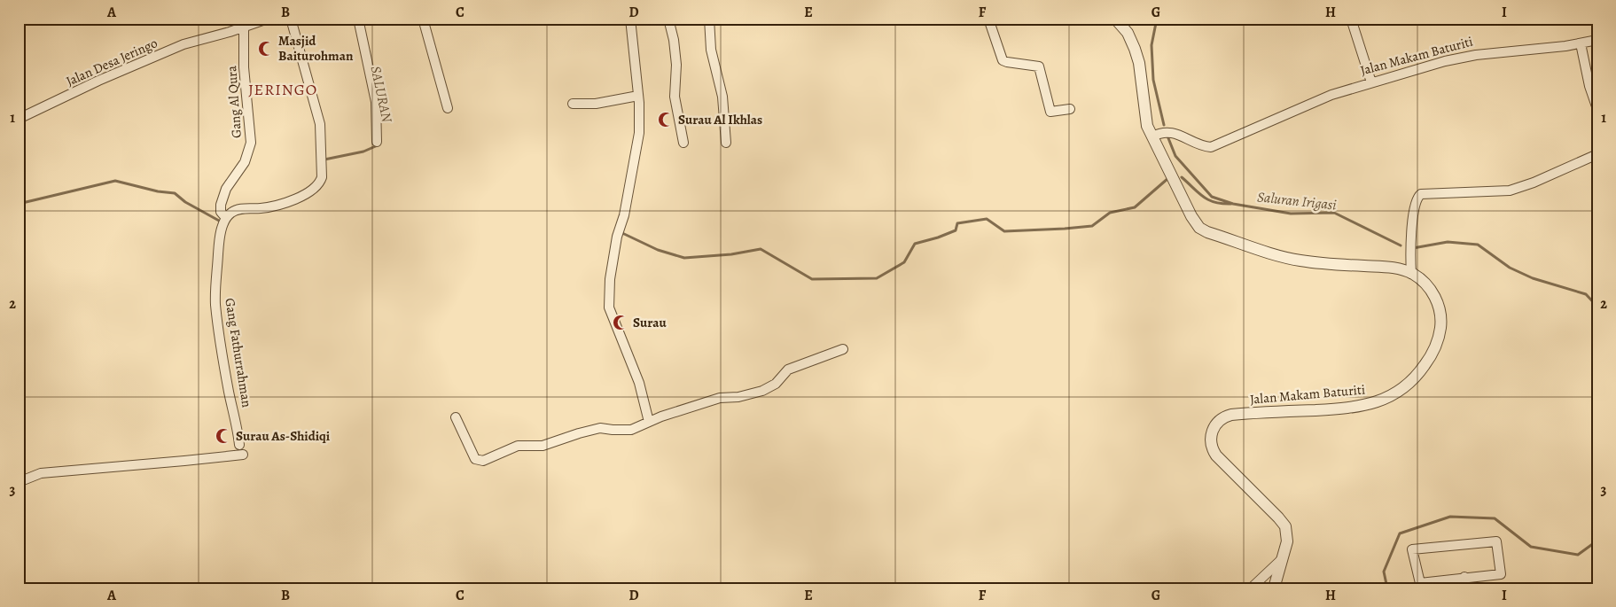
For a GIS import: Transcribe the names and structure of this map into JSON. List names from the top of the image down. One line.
{"streets":{"street":["Jalan Makam Baturiti","Jalan Desa Jeringo","Gang Al Qura","Gang Fathurrahman"]},"crossings":[["Jalan Desa Jeringo","Gang Al Qura"],["Gang Al Qura","Gang Fathurrahman"]],"districts":["JERINGO"],"water":["SALURAN","Saluran Irigasi"],"places":{"mosque":["Masjid Baiturohman","Surau Al Ikhlas","Surau","Surau As-Shidiqi"]},"grid":{"columns":["A","B","C","D","E","F","G","H","I"],"rows":["1","2","3"]}}
